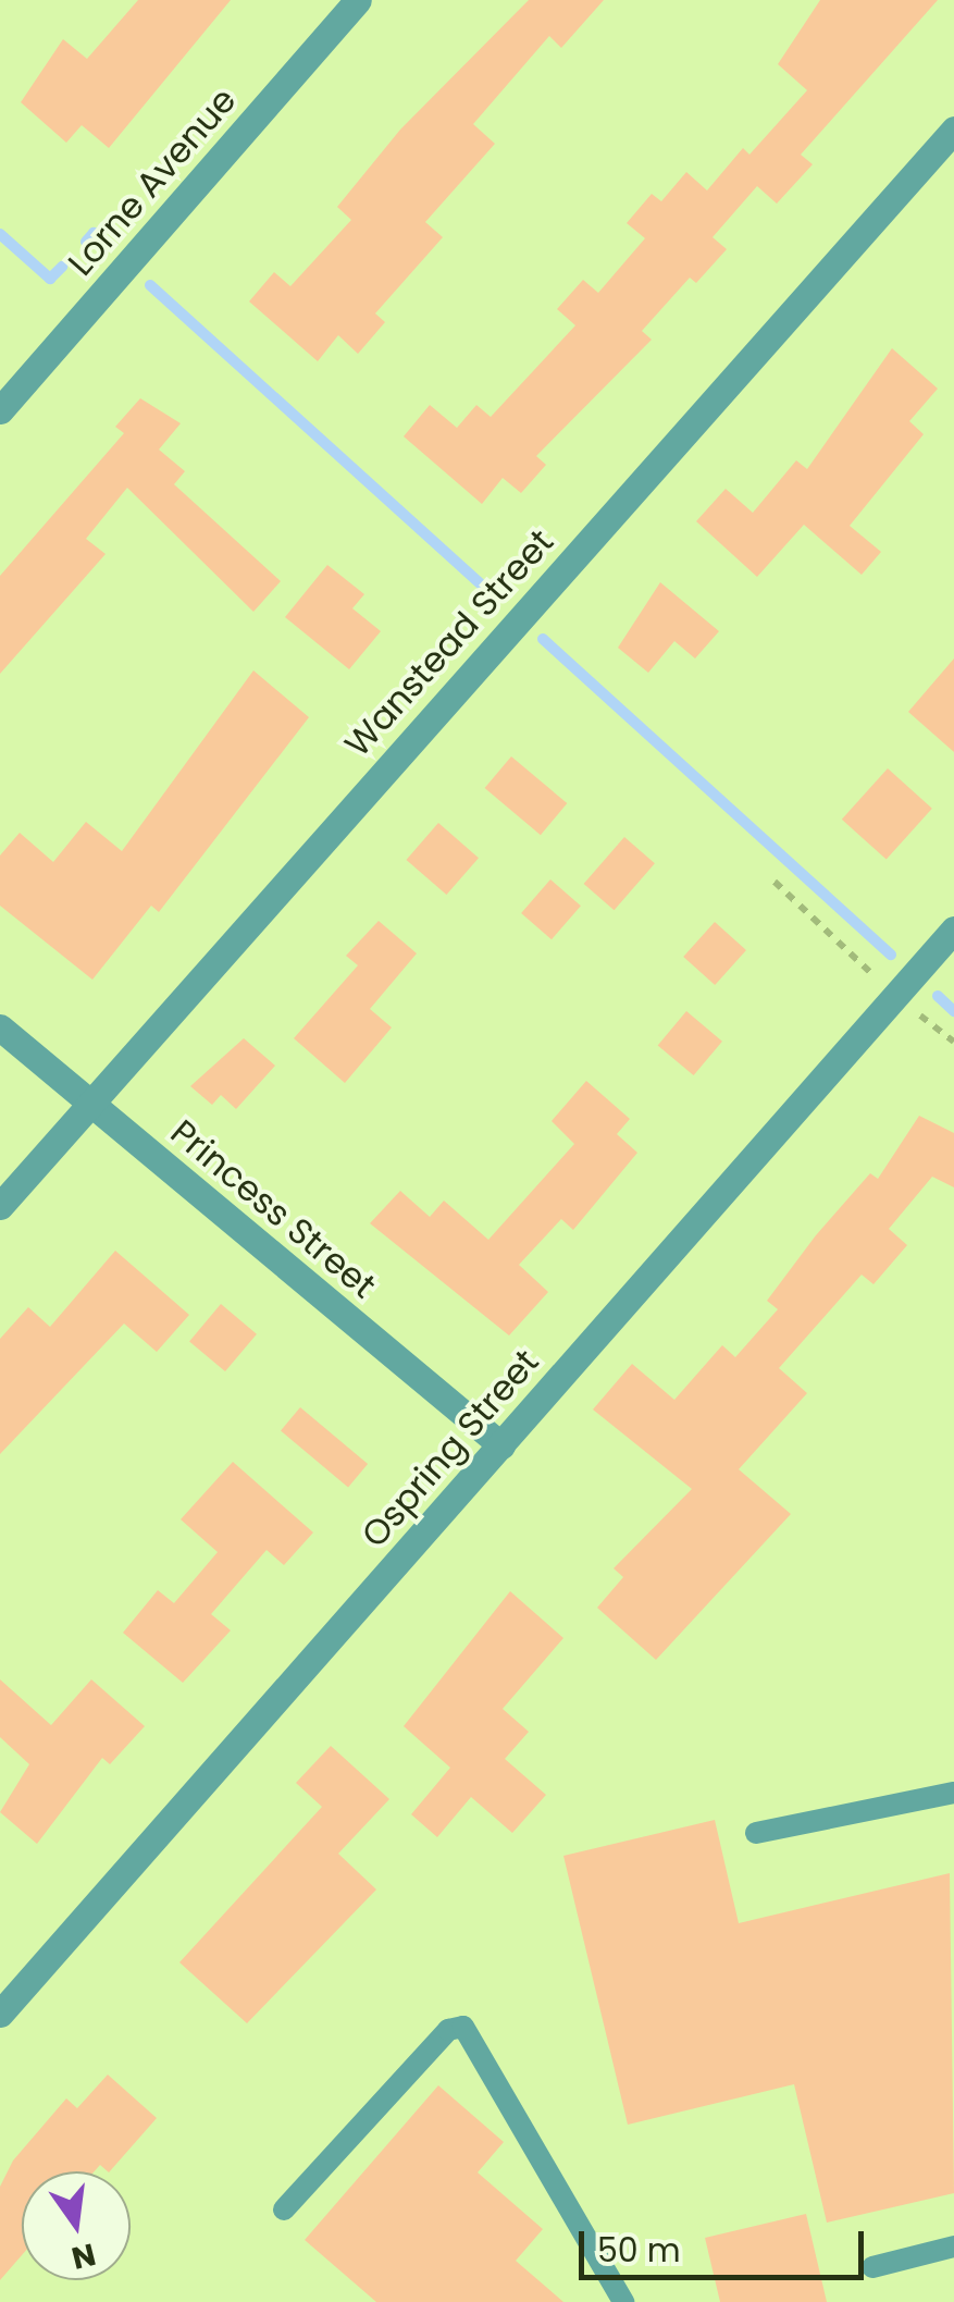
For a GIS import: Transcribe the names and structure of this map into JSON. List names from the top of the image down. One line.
{"streets":{"street":["Lorne Avenue","Wanstead Street","Princess Street","Ospring Street"]},"crossings":[["Wanstead Street","Princess Street"],["Princess Street","Ospring Street"]],"scale_bar":"50 m","north":"bottom"}
